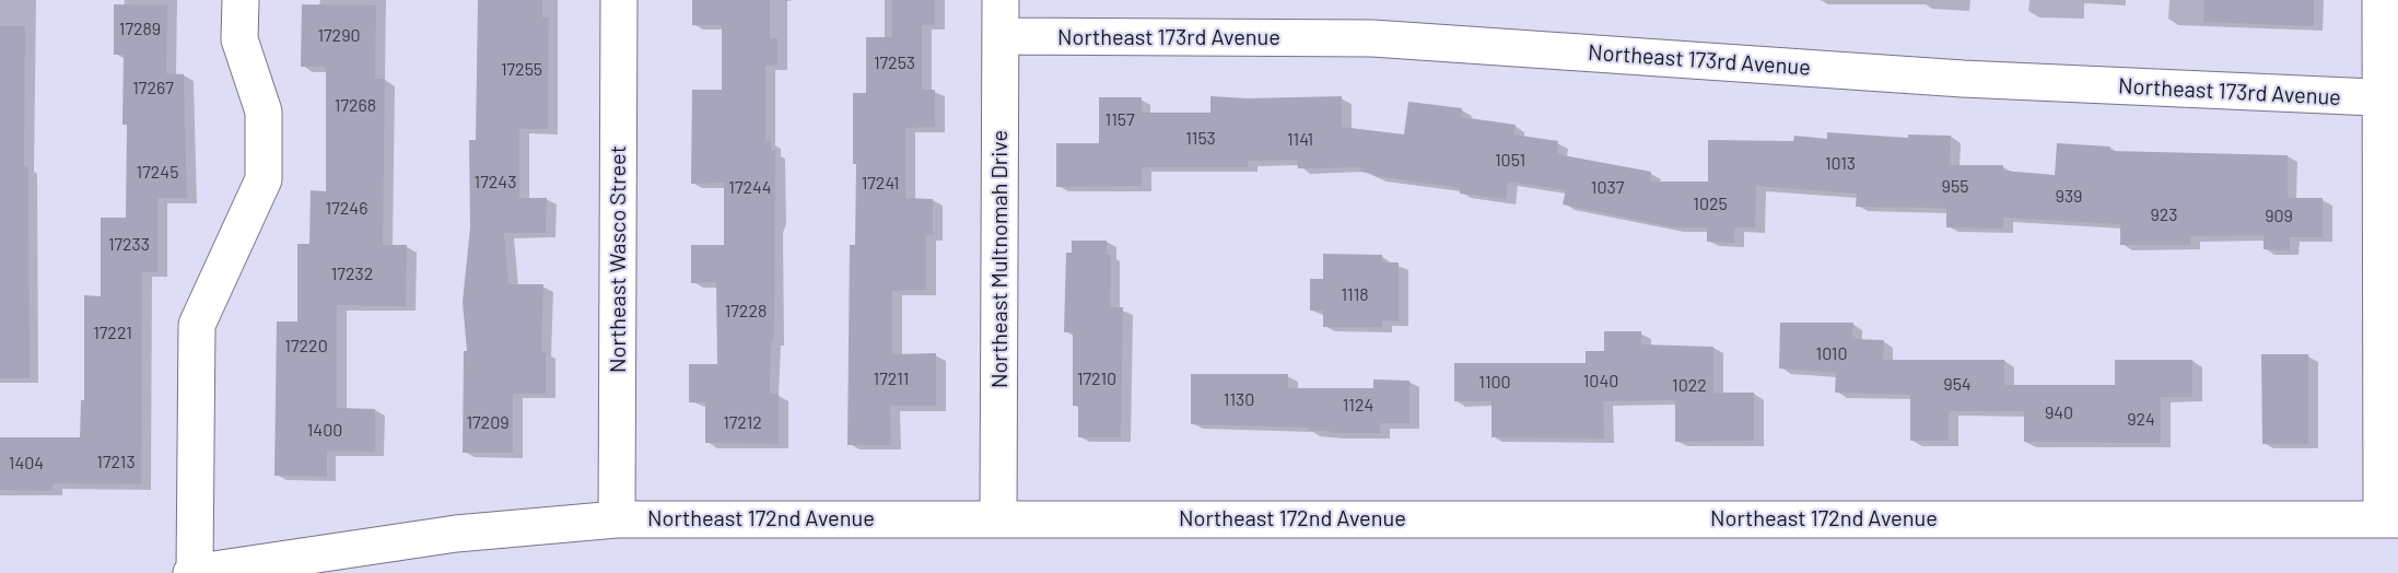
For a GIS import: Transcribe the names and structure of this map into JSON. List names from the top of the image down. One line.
{"streets":{"street":["Northeast 173rd Avenue","Northeast Wasco Street","Northeast Multnomah Drive","Northeast 172nd Avenue"]},"crossings":[["Northeast 173rd Avenue","Northeast Multnomah Drive"],["Northeast Wasco Street","Northeast 172nd Avenue"],["Northeast Multnomah Drive","Northeast 172nd Avenue"]],"house_numbers":["17289","17290","17253","17255","17267","17268","1157","1153","1141","1051","1013","17245","17243","17241","955","17244","1037","939","1025","17246","923","909","17233","17232","1118","17228","17221","17220","1010","17211","17210","1040","1100","954","1022","1130","1124","940","924","17209","17212","1400","17213","1404"]}
